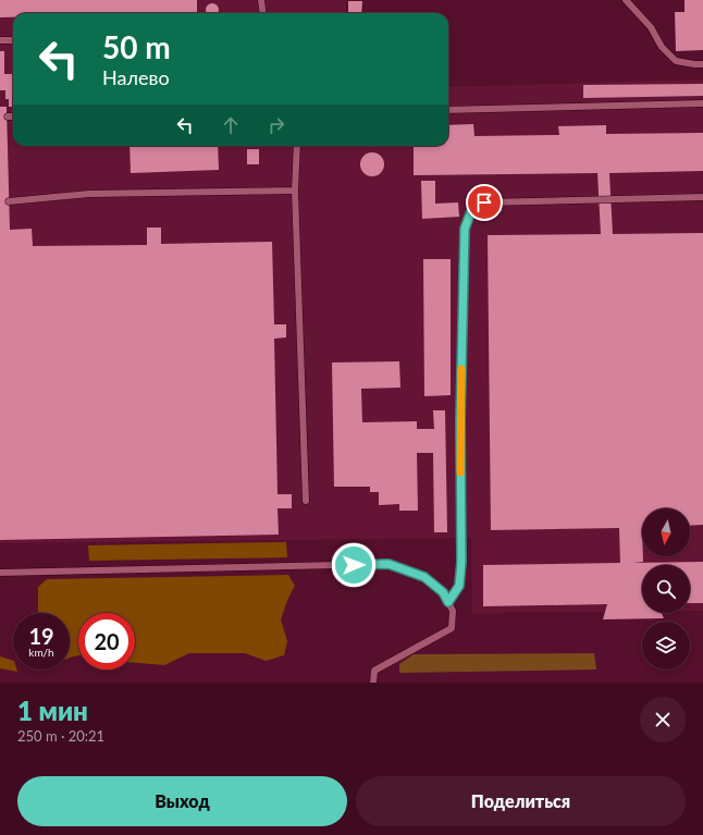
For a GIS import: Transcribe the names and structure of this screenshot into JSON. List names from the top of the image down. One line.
{"north":"bottom","page":{"turn":["50 m","Налево"],"speed":"19 km/h","limit":"20","heading":["1 мин","250 m · 20:21"],"buttons":["Выход","Поделиться"]}}
